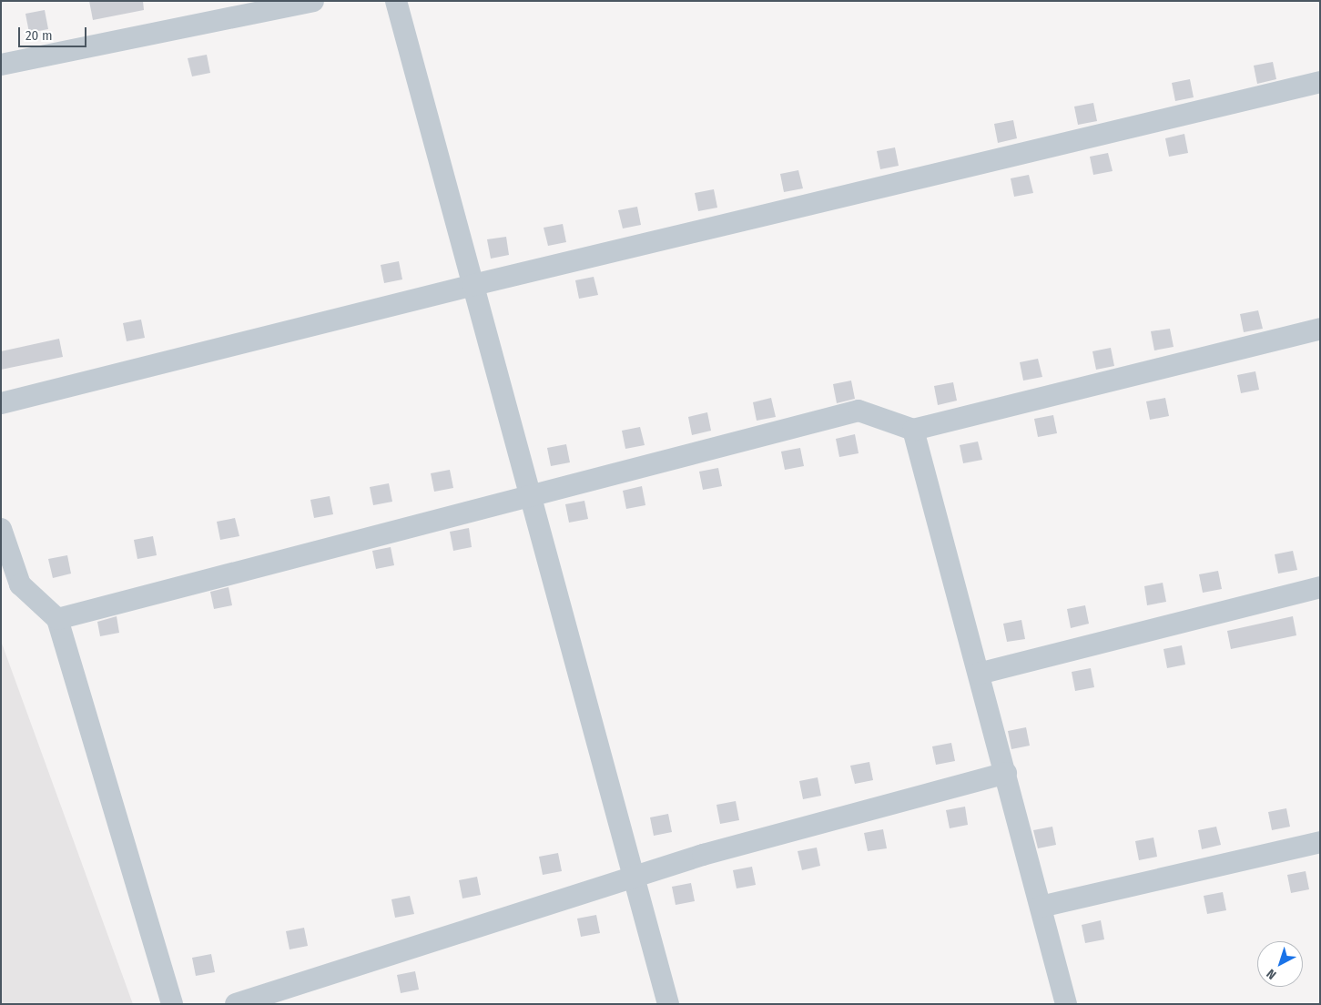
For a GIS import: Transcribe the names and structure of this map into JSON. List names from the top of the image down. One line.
{"scale_bar":"20 m","north":"bottom left"}
